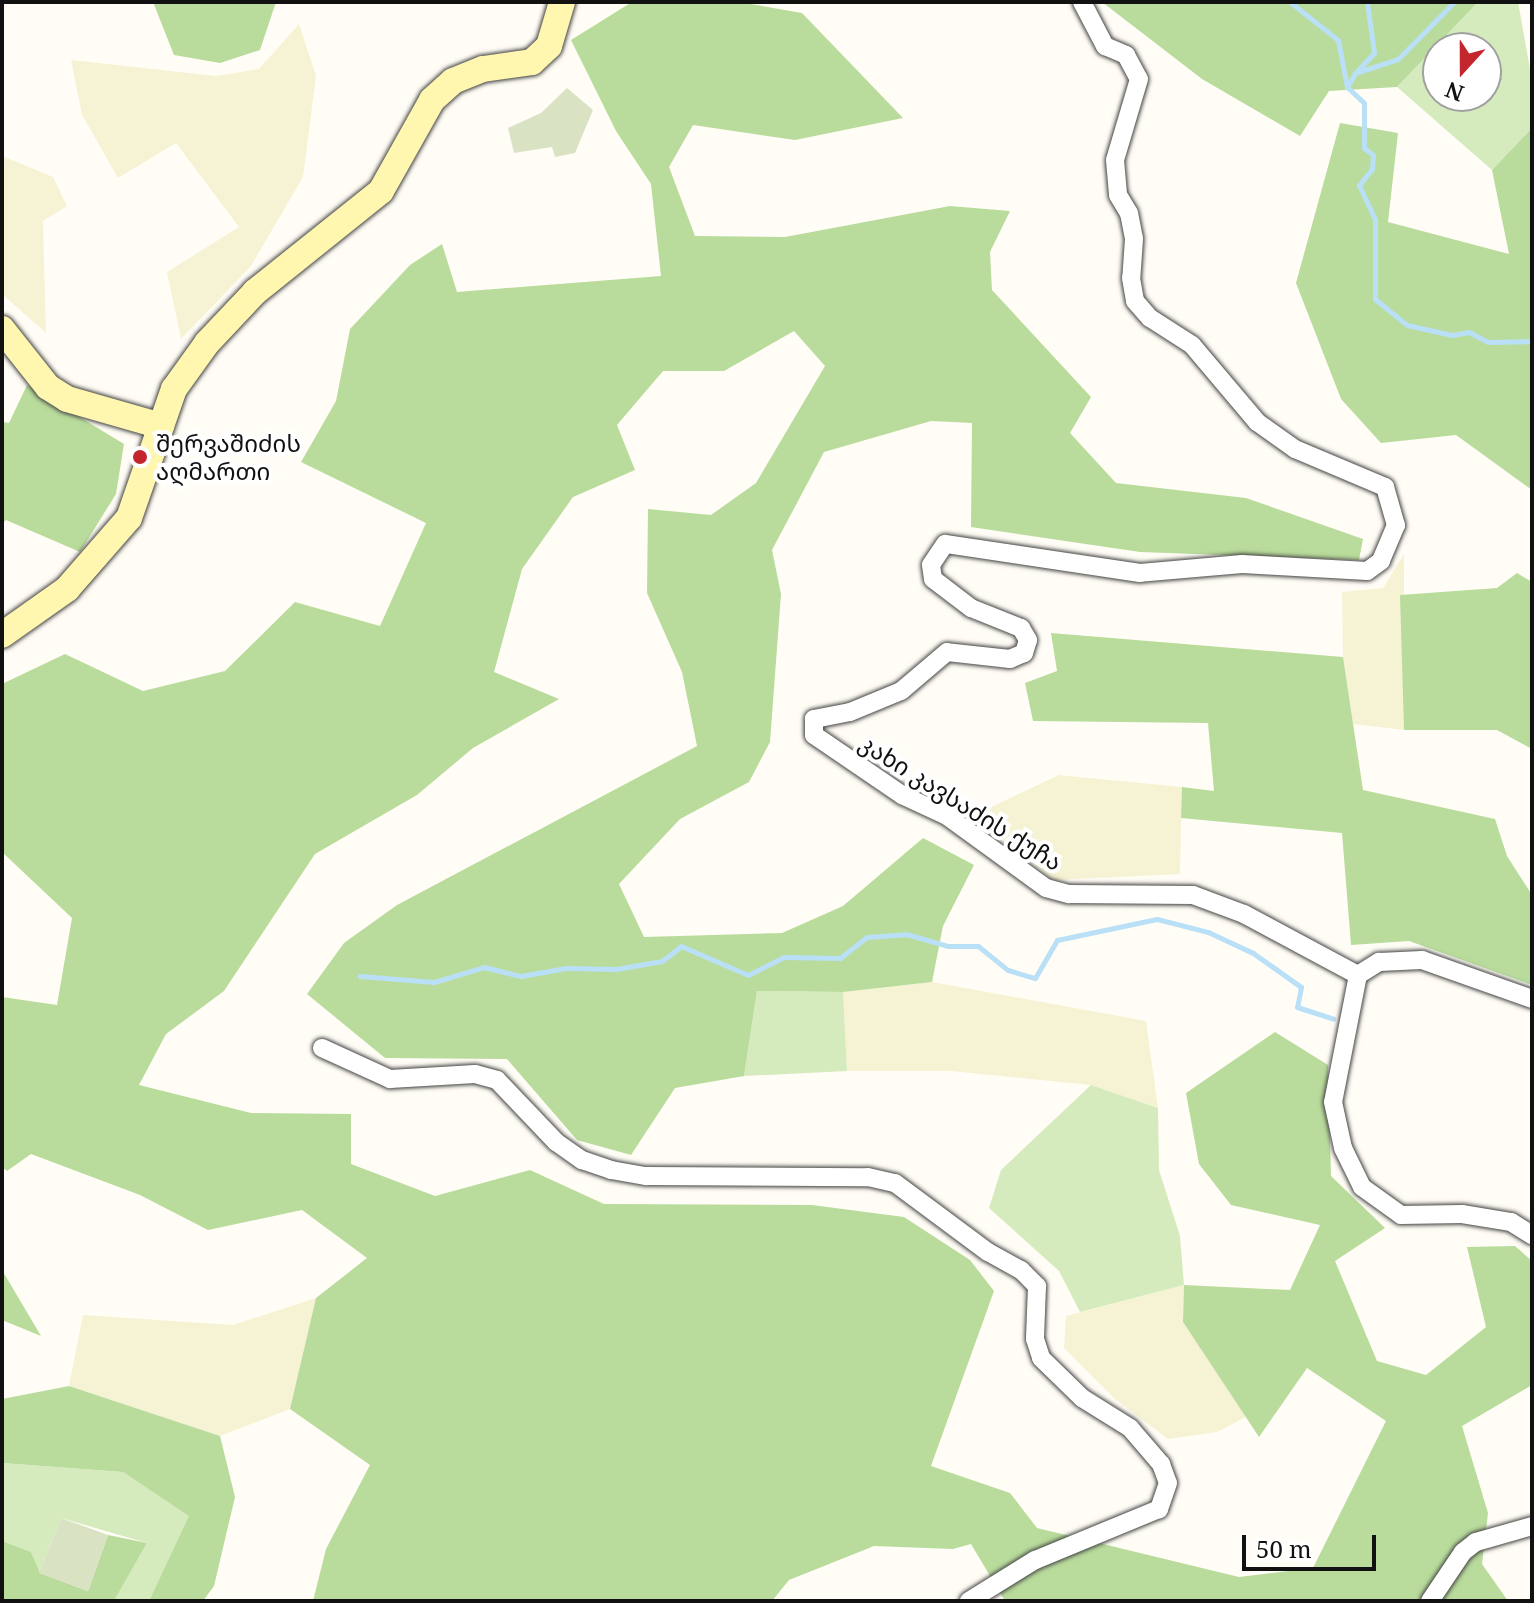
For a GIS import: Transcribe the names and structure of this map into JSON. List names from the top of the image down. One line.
{"streets":{"street":["კახი კავსაძის ქუჩა"]},"places":["შერვაშიძის აღმართი"],"scale_bar":"50 m","north":"bottom"}
